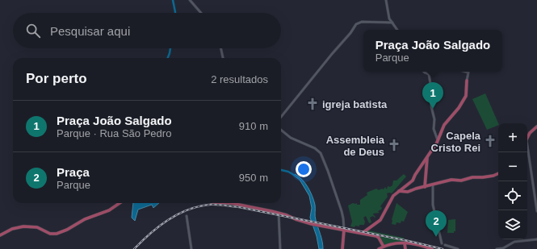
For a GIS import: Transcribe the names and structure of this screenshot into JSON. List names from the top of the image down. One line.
{"places":{"church":["igreja batista","Capela Cristo Rei","Assembleia de Deus"]},"page":{"search":"Pesquisar aqui","popup":["Praça João Salgado","Parque"],"heading":["Por perto","2 resultados"],"pins":["1","2"],"list":[{"mark":"1","name":"Praça João Salgado","note":"Parque · Rua São Pedro","value":"910 m"},{"mark":"2","name":"Praça","note":"Parque","value":"950 m"}],"map_buttons":["+","−"]}}
